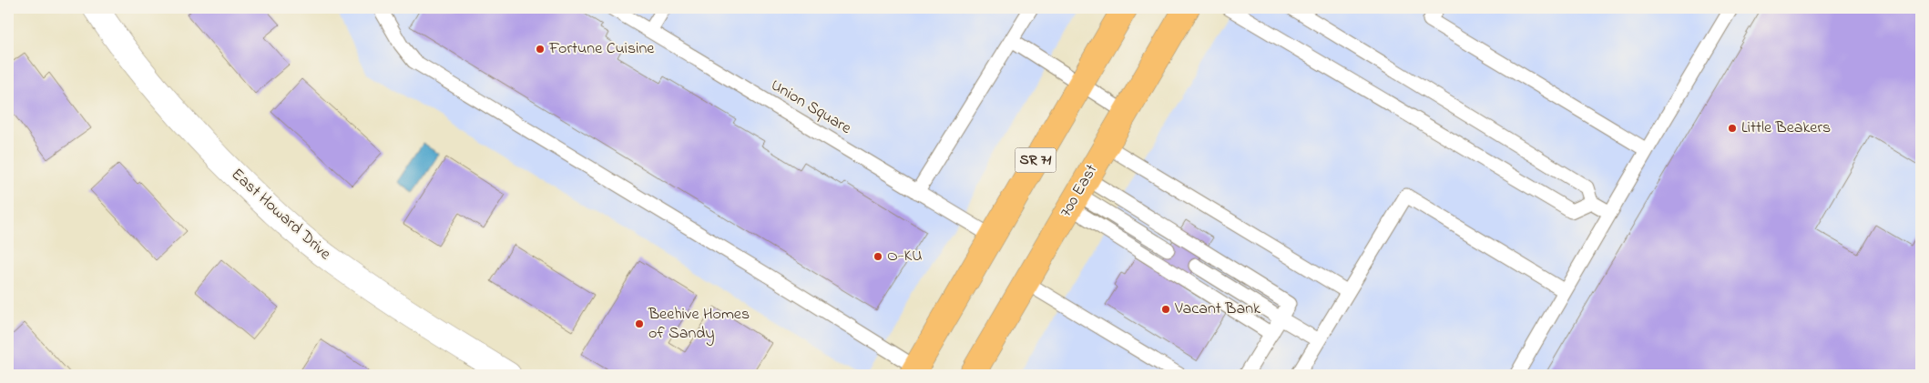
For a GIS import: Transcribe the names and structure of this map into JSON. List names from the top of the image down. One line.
{"streets":{"main road":["SR 71","700 East"],"street":["East Howard Drive"],"lane":["Union Square"]},"crossings":[["Union Square","SR 71"]],"places":["Fortune Cuisine","Little Beakers","O-KU","Vacant Bank","Beehive Homes of Sandy"]}
